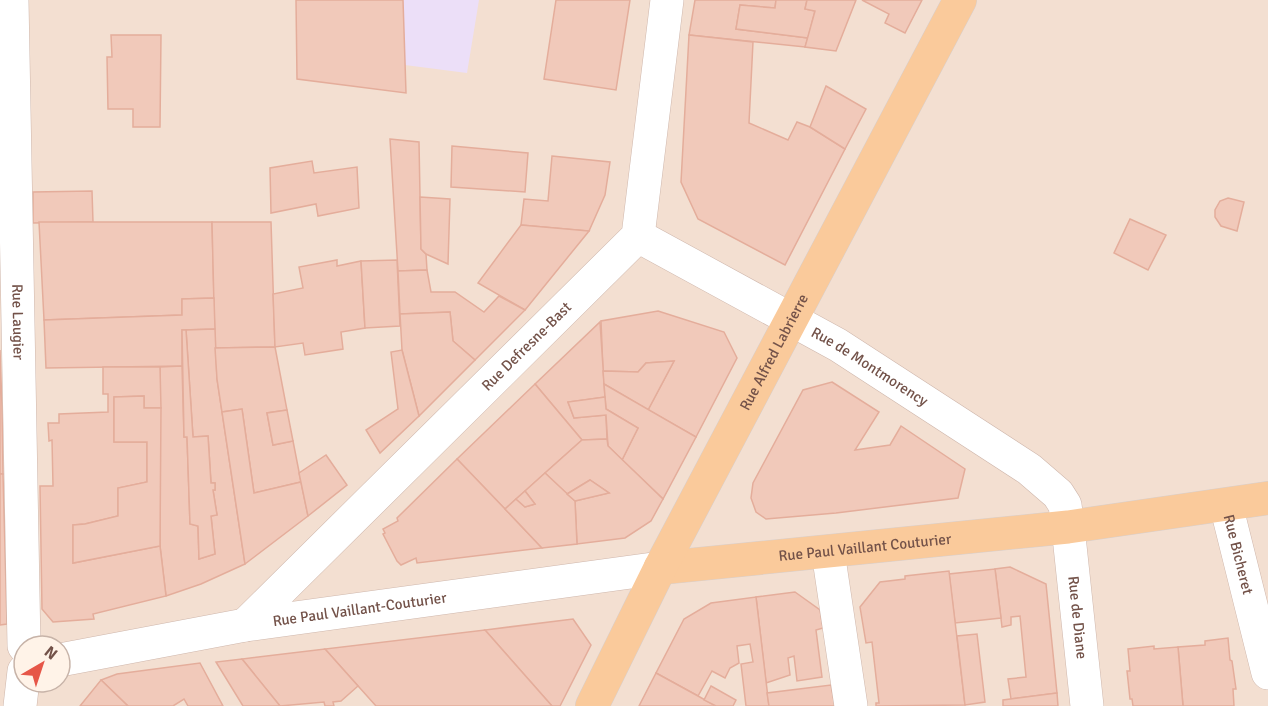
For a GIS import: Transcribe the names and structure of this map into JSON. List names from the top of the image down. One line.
{"streets":{"main road":["Rue Alfred Labrierre","Rue Paul Vaillant Couturier"],"street":["Rue Laugier","Rue Defresne-Bast","Rue de Montmorency","Rue Bicheret","Rue Paul Vaillant-Couturier","Rue de Diane"]},"crossings":[["Rue Defresne-Bast","Rue de Montmorency"],["Rue Defresne-Bast","Rue Paul Vaillant-Couturier"],["Rue Alfred Labrierre","Rue de Montmorency"],["Rue Alfred Labrierre","Rue Paul Vaillant Couturier"],["Rue Alfred Labrierre","Rue Paul Vaillant-Couturier"],["Rue de Montmorency","Rue Paul Vaillant Couturier"],["Rue de Montmorency","Rue de Diane"],["Rue Paul Vaillant Couturier","Rue Paul Vaillant-Couturier"],["Rue Paul Vaillant Couturier","Rue de Diane"]],"north":"top right"}
